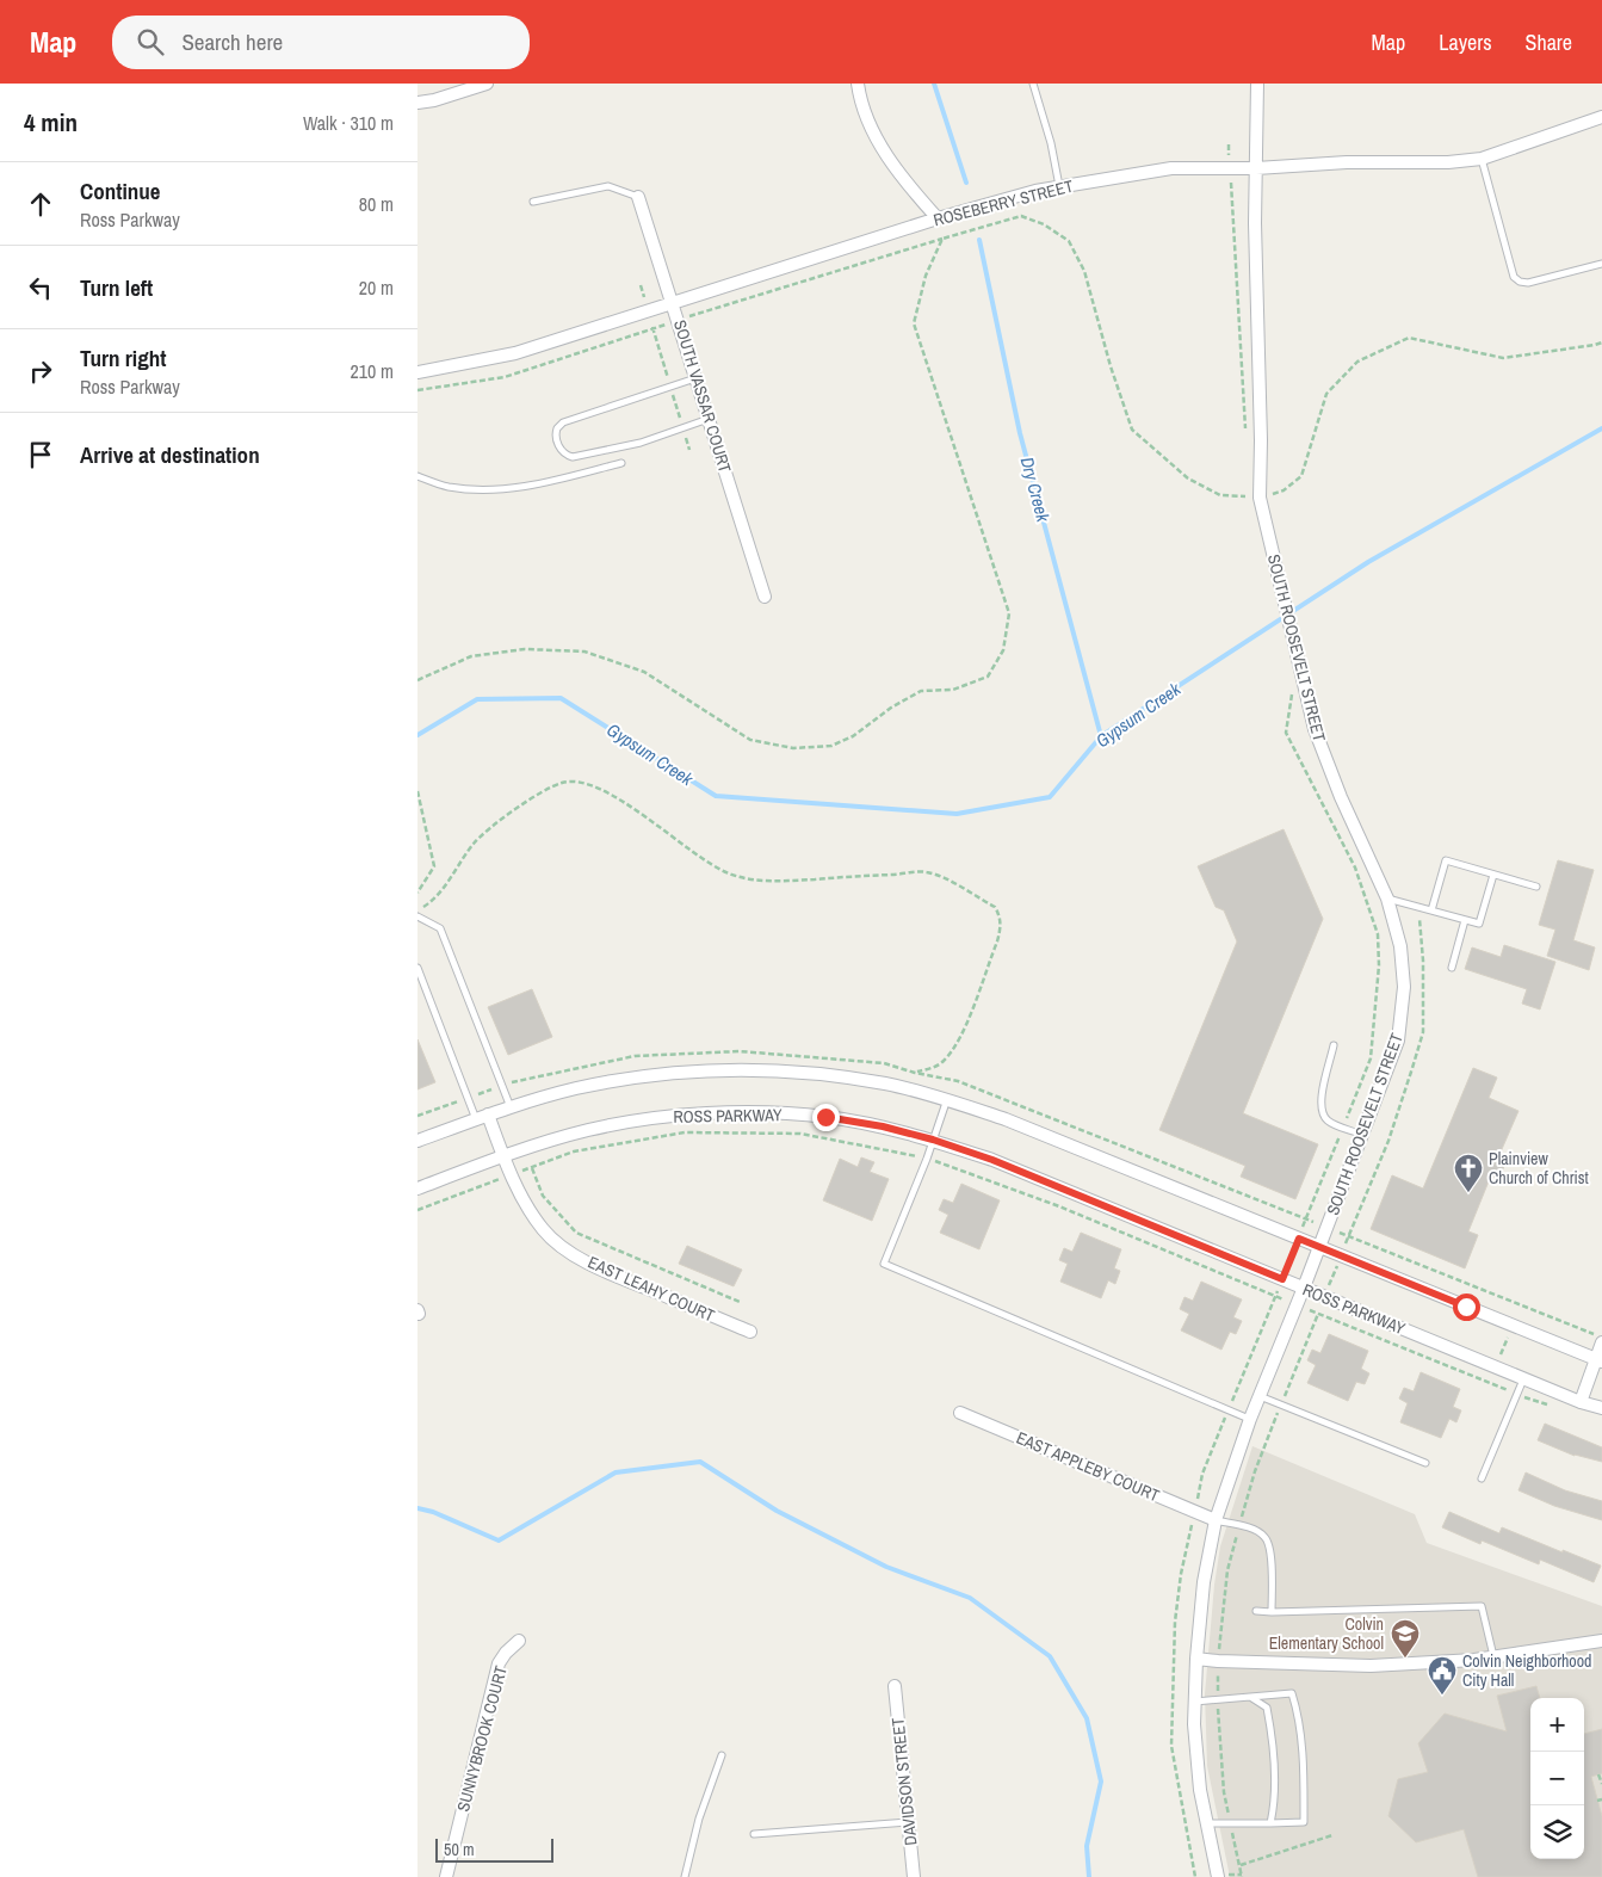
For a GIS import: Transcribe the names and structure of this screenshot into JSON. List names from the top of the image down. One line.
{"streets":{"street":["ROSEBERRY STREET","SOUTH VASSAR COURT","SOUTH ROOSEVELT STREET","ROSS PARKWAY","EAST LEAHY COURT","EAST APPLEBY COURT","SUNNYBROOK COURT","DAVIDSON STREET"]},"crossings":[["ROSEBERRY STREET","SOUTH VASSAR COURT"],["ROSEBERRY STREET","SOUTH ROOSEVELT STREET"],["SOUTH ROOSEVELT STREET","ROSS PARKWAY"],["SOUTH ROOSEVELT STREET","EAST APPLEBY COURT"],["ROSS PARKWAY","EAST LEAHY COURT"]],"water":["Dry Creek","Gypsum Creek"],"places":{"church":["Plainview Church of Christ"],"school or university":["Colvin Elementary School"],"public building":["Colvin Neighborhood City Hall"]},"scale_bar":"50 m","page":{"header":"Map","search":"Search here","nav":["Map","Layers","Share"],"heading":["4 min","Walk · 310 m"],"list":[["Continue","Ross Parkway","80 m"],["Turn left","20 m"],["Turn right","Ross Parkway","210 m"],"Arrive at destination"],"map_buttons":["+","−"],"scale":"50 m"}}
